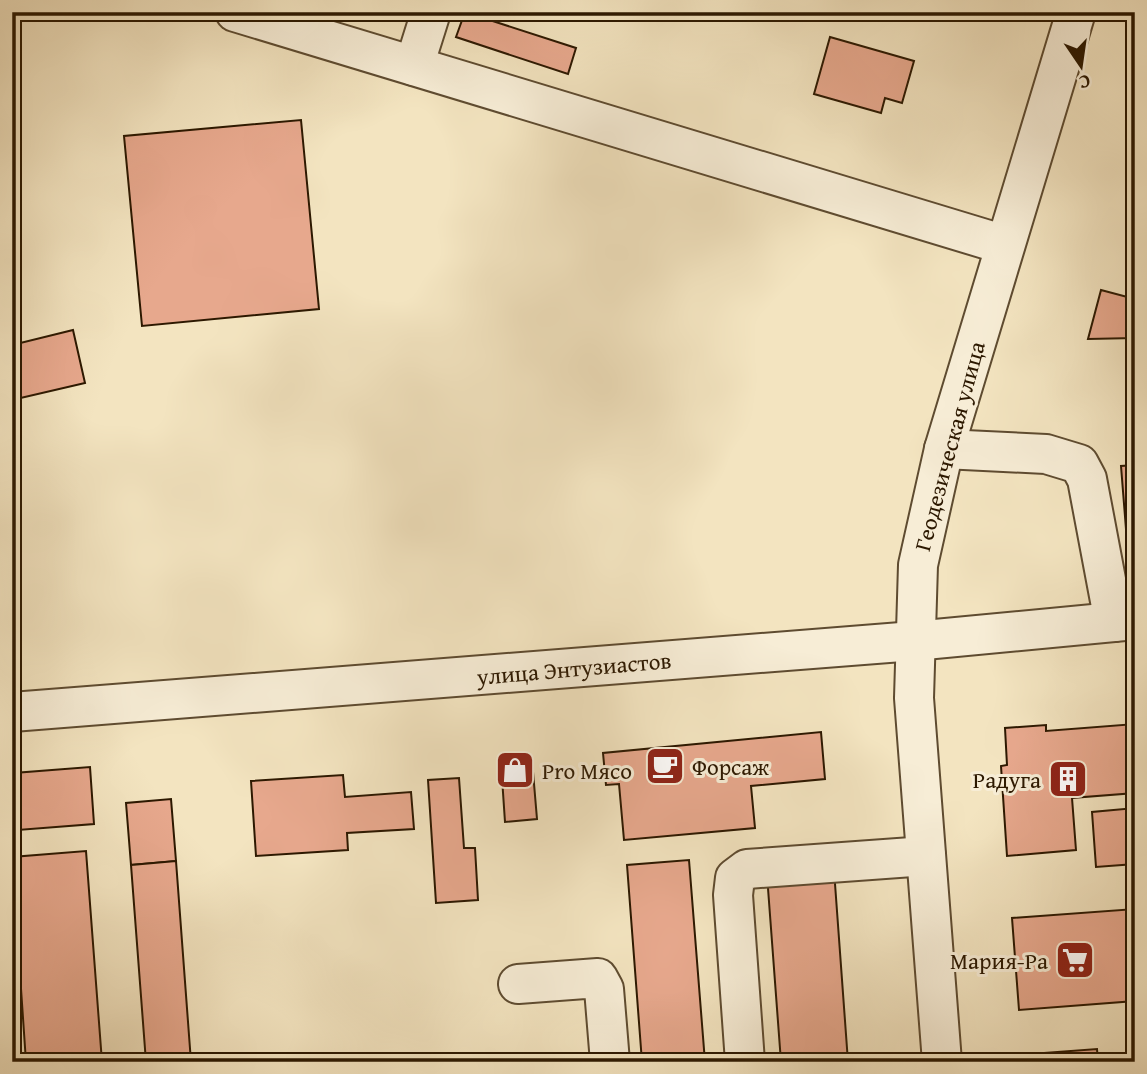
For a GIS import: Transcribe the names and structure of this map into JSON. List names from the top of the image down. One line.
{"streets":{"street":["Геодезическая улица","улица Энтузиастов"]},"crossings":[["Геодезическая улица","улица Энтузиастов"]],"places":{"cafe":["Форсаж"],"shop":["Pro Мясо"],"building":["Радуга"],"supermarket":["Мария-Ра"]},"north":"bottom"}
